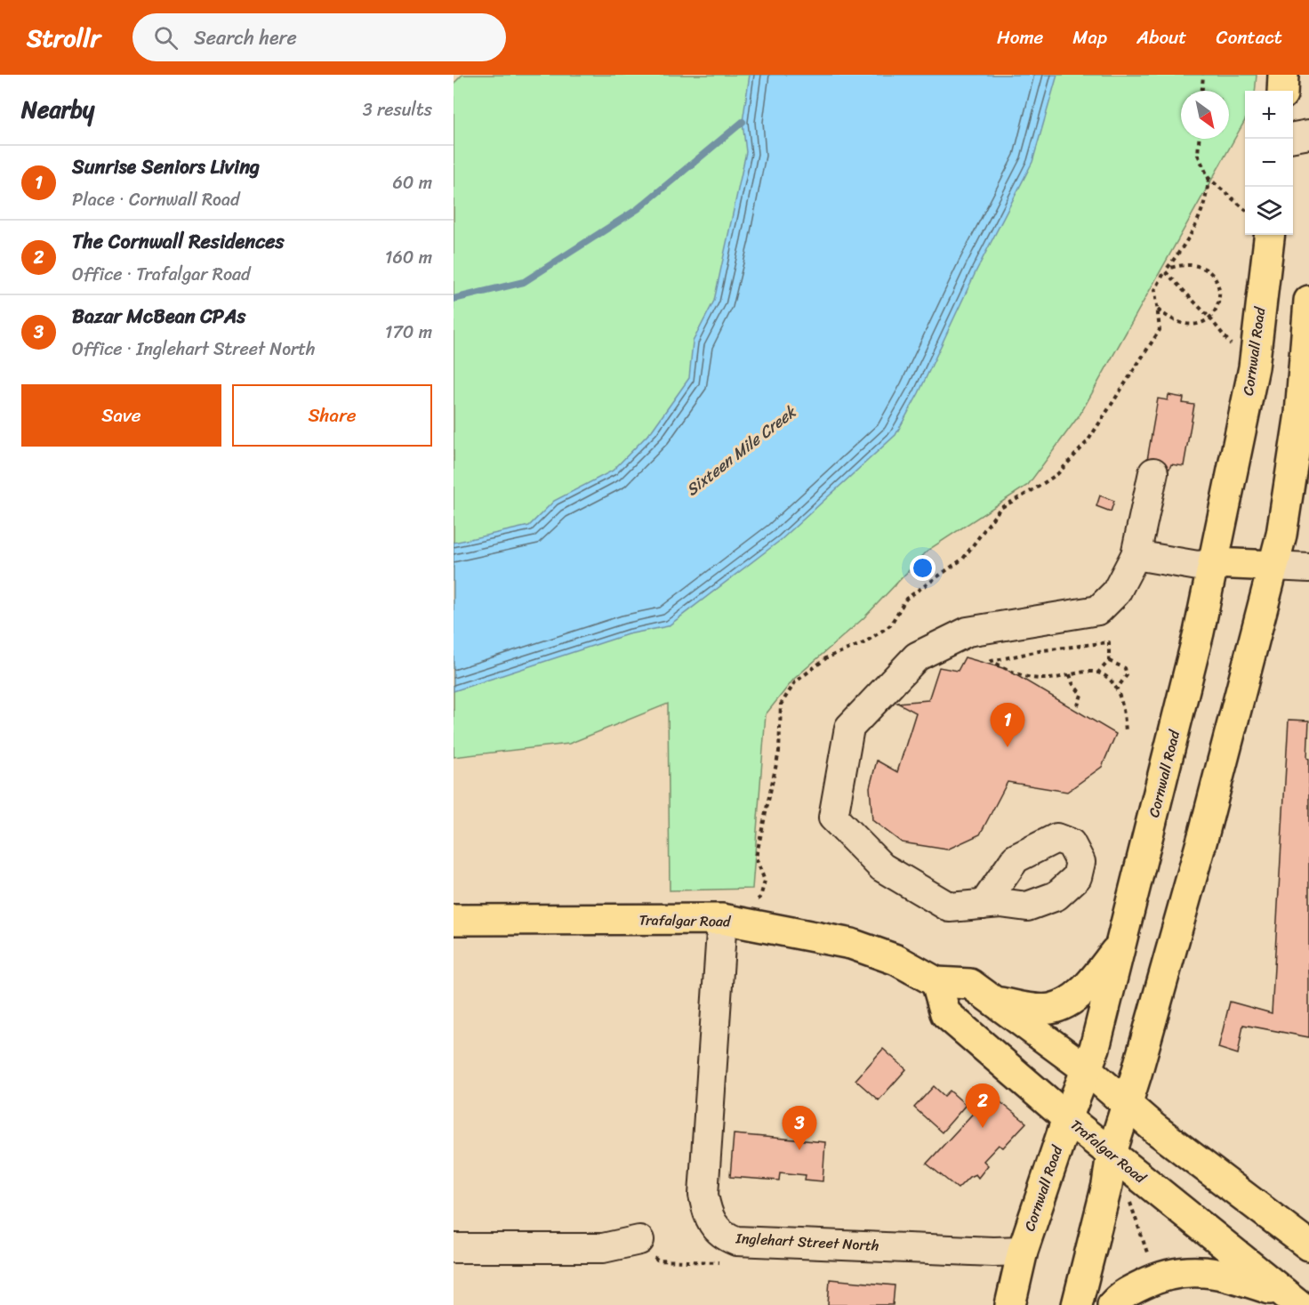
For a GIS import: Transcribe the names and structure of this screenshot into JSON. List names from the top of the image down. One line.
{"streets":{"main road":["Cornwall Road","Trafalgar Road"],"street":["Inglehart Street North"]},"crossings":[["Cornwall Road","Trafalgar Road"],["Cornwall Road","Inglehart Street North"],["Trafalgar Road","Inglehart Street North"]],"water":["Sixteen Mile Creek"],"north":"bottom right","page":{"header":"Strollr","search":"Search here","nav":["Home","Map","About","Contact"],"heading":["Nearby","3 results"],"map_buttons":["+","−"],"list":[{"mark":"1","name":"Sunrise Seniors Living","note":"Place · Cornwall Road","value":"60 m"},{"mark":"2","name":"The Cornwall Residences","note":"Office · Trafalgar Road","value":"160 m"},{"mark":"3","name":"Bazar McBean CPAs","note":"Office · Inglehart Street North","value":"170 m"}],"buttons":["Save","Share"],"pins":["1","2","3"]}}
